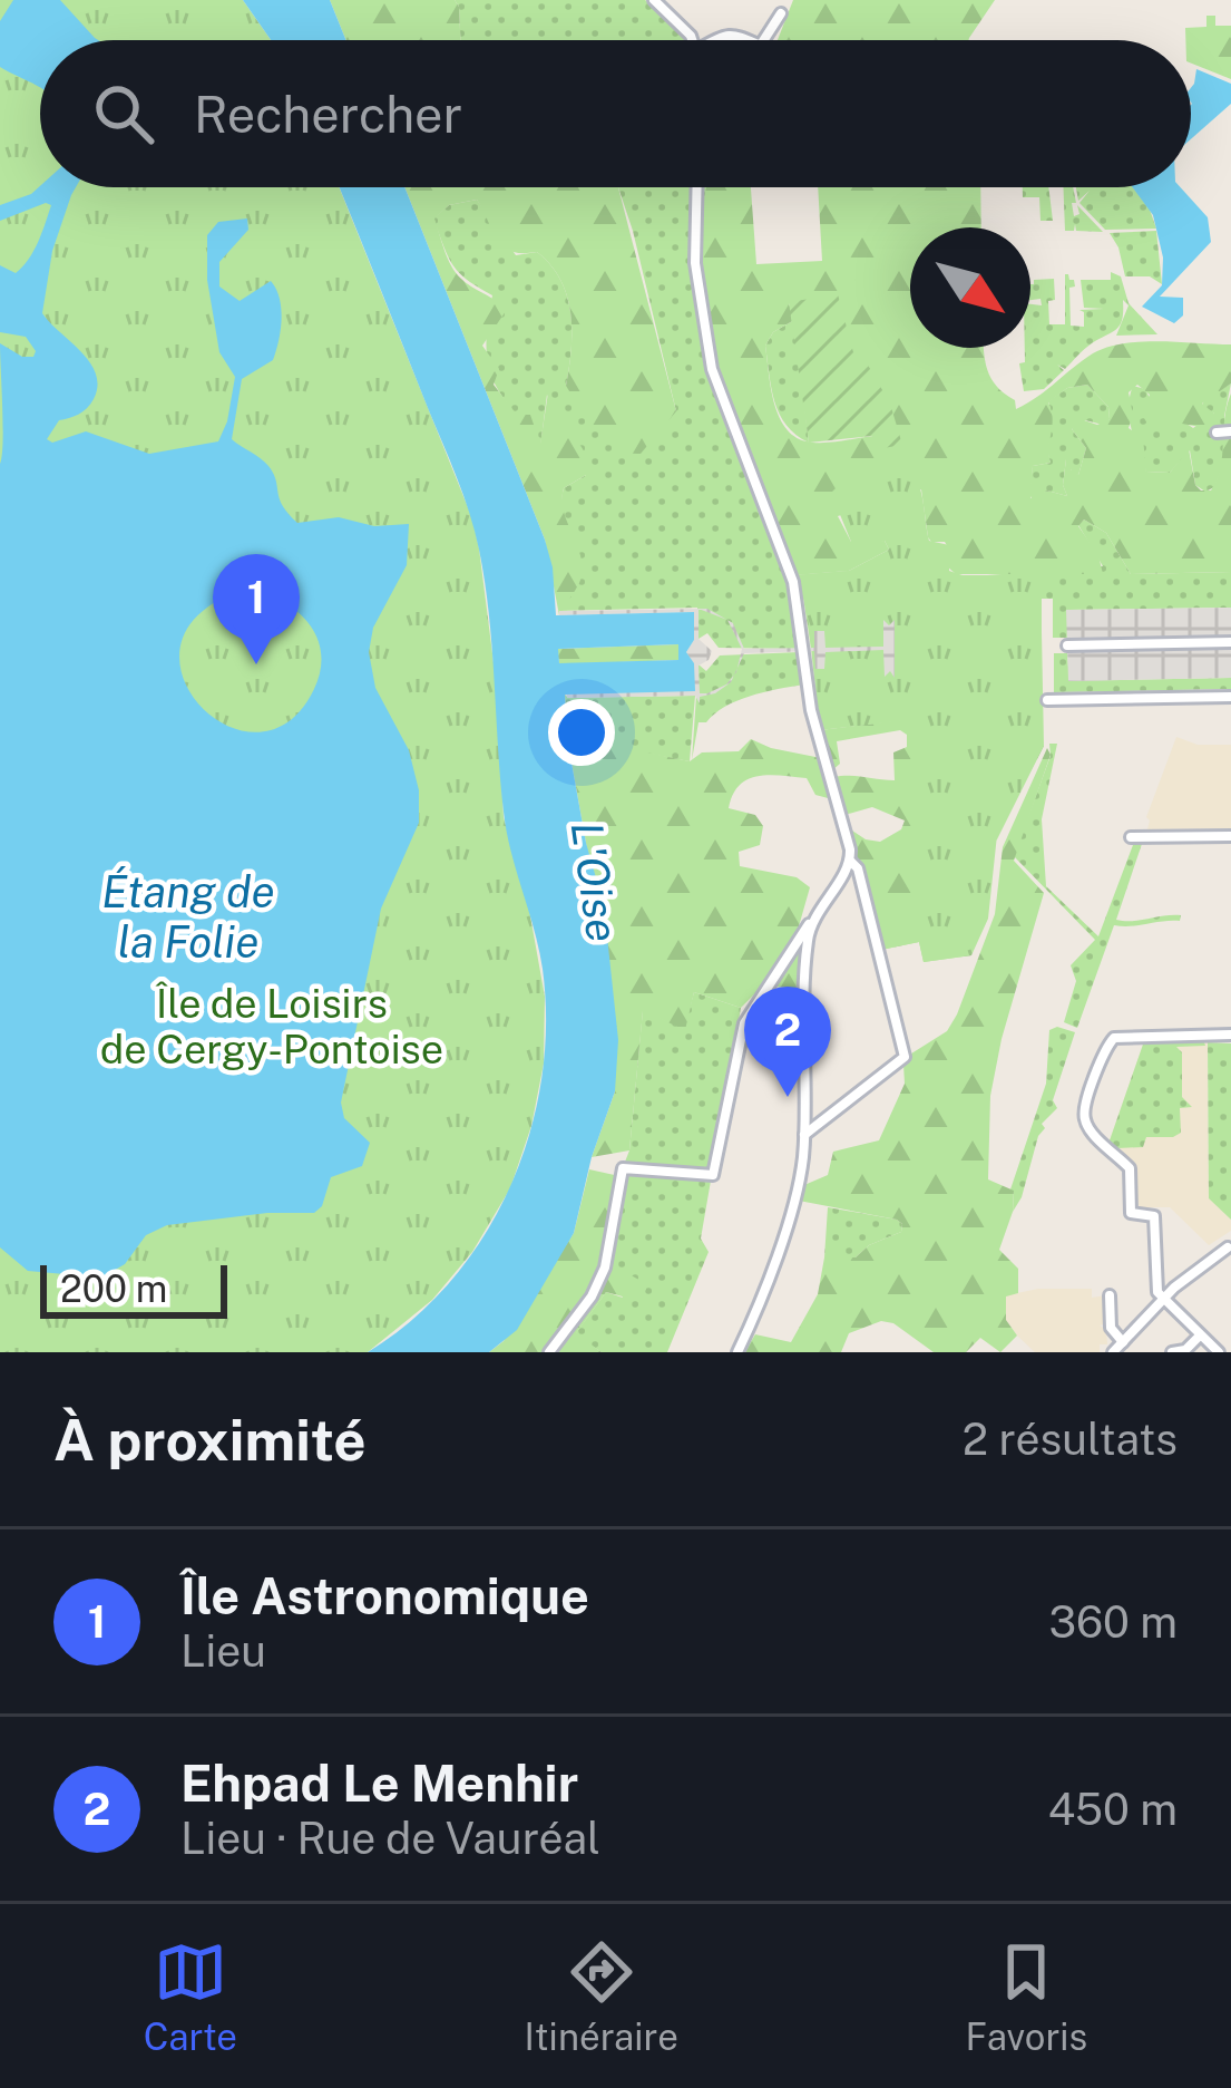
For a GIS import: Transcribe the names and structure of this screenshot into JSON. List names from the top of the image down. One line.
{"water":["L'Oise","Étang de la Folie"],"parks":["Île de Loisirs de Cergy-Pontoise"],"scale_bar":"200 m","north":"bottom right","page":{"search":"Rechercher","pins":["1","2"],"scale":"200 m","heading":["À proximité","2 résultats"],"list":[{"mark":"1","name":"Île Astronomique","note":"Lieu","value":"360 m"},{"mark":"2","name":"Ehpad Le Menhir","note":"Lieu · Rue de Vauréal","value":"450 m"}],"nav":["Carte","Itinéraire","Favoris"]}}
